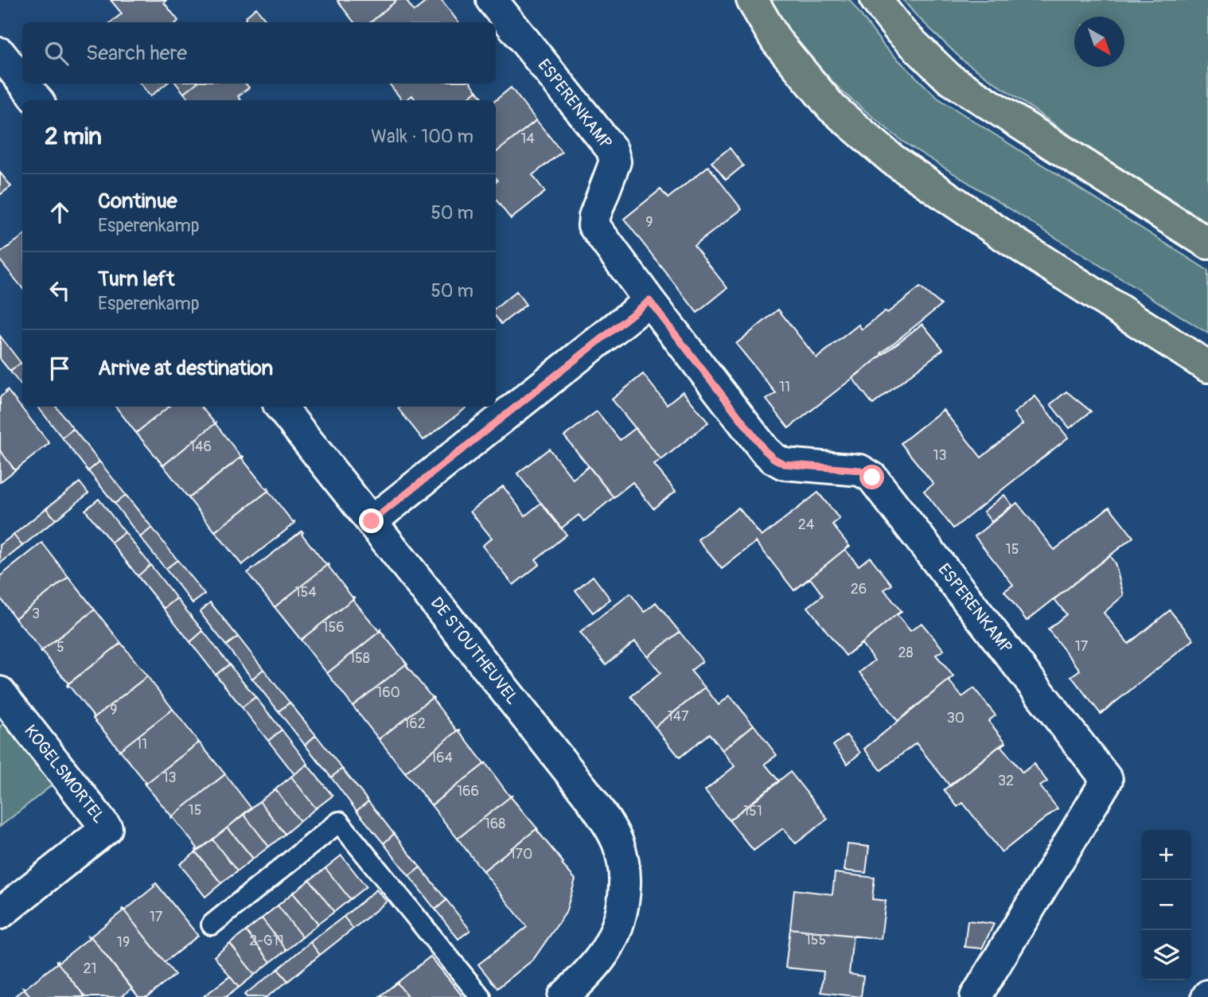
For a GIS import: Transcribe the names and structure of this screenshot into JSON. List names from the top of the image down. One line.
{"streets":{"street":["ESPERENKAMP","DE STOUTHEUVEL","KOGELSMORTEL"]},"house_numbers":["14","9","11","146","13","24","15","26","154","3","156","17","5","28","158","160","9","147","30","162","11","164","13","32","166","15","151","168","170","17","155","2-G11","19","21"],"north":"bottom right","page":{"search":"Search here","heading":["2 min","Walk · 100 m"],"list":[["Continue","Esperenkamp","50 m"],["Turn left","Esperenkamp","50 m"],"Arrive at destination"],"map_buttons":["+","−"]}}
